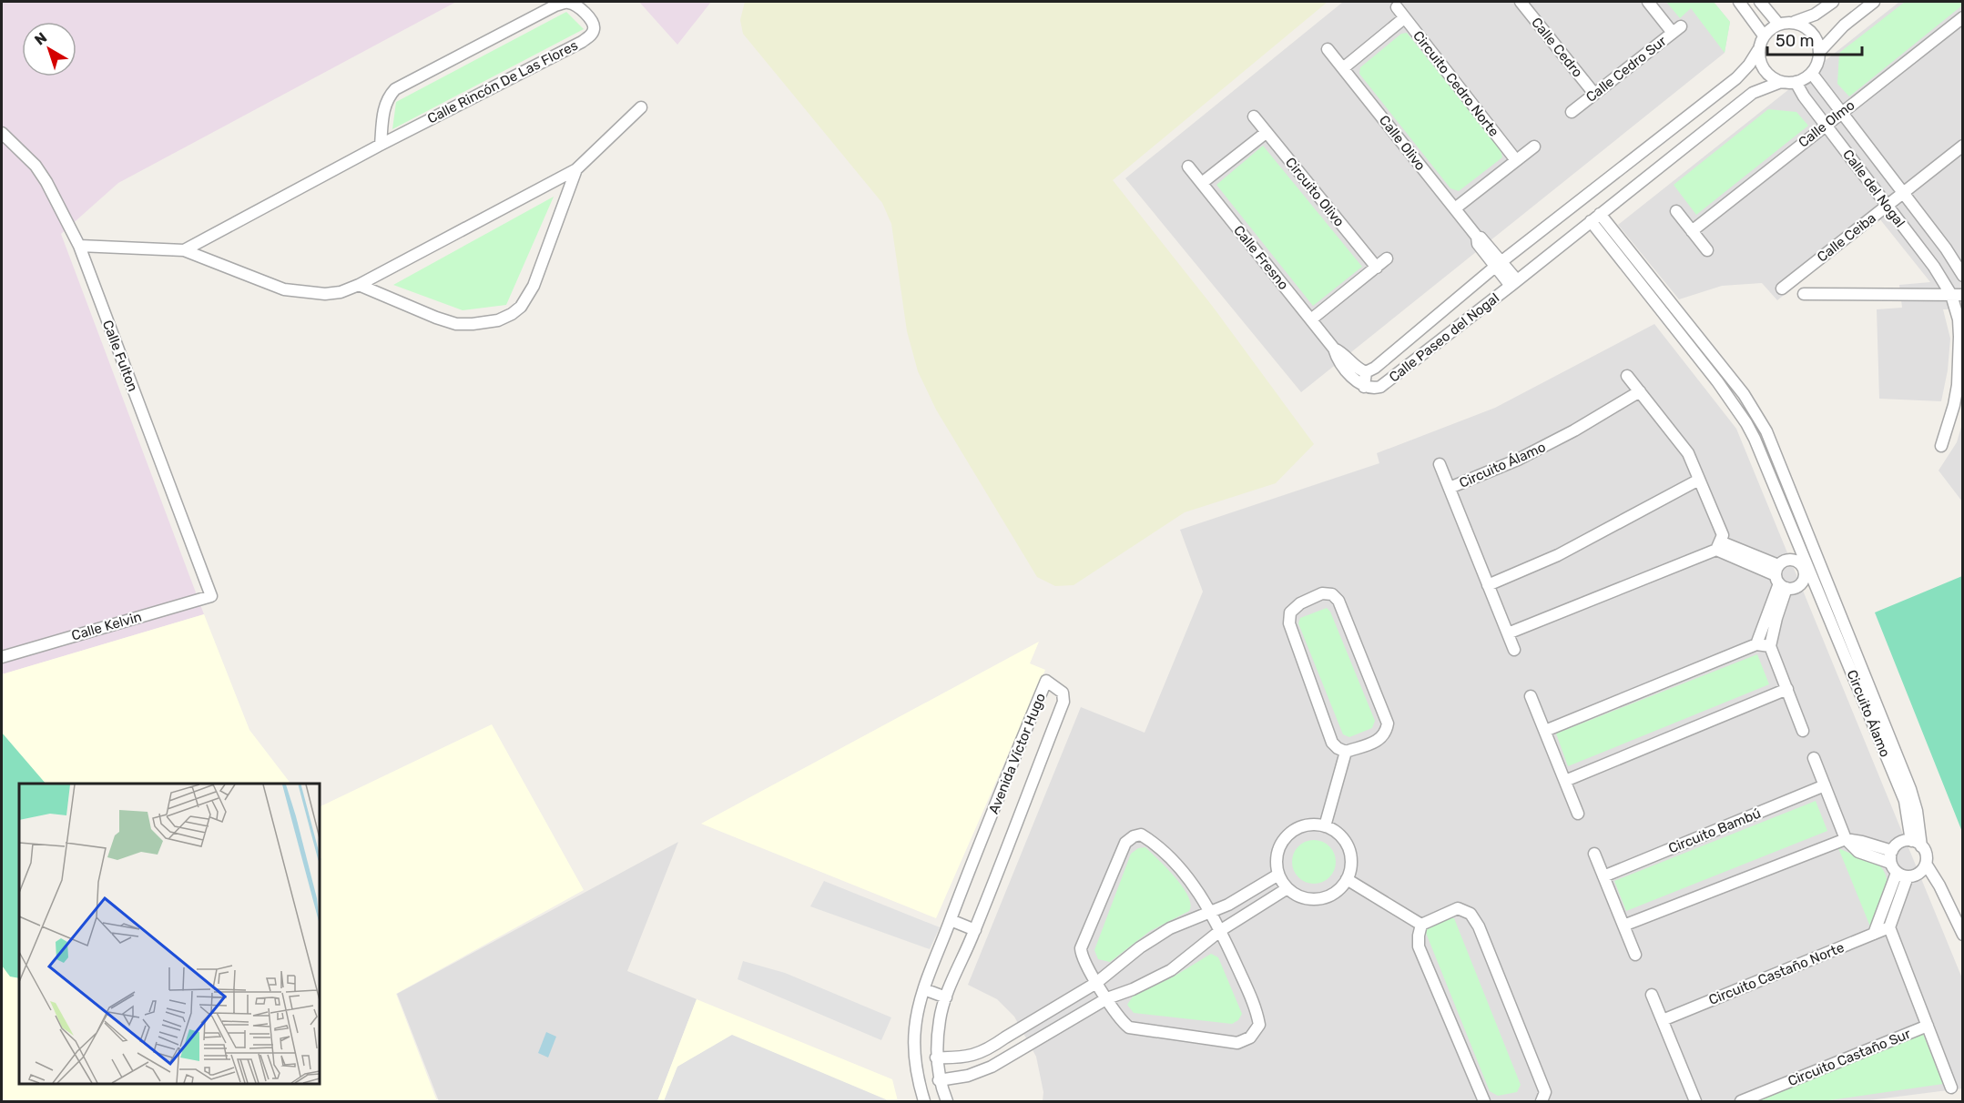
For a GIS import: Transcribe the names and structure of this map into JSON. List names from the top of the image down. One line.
{"streets":{"street":["Calle Cedro","Calle Cedro Sur","Calle Rincón De Las Flores","Circuito Cedro Norte","Calle Olmo","Calle Olivo","Calle del Nogal","Circuito Olivo","Calle Ceiba","Calle Fresno","Calle Paseo del Nogal","Calle Fulton","Circuito Álamo","Calle Kelvin","Avenida Víctor Hugo","Circuito Bambú","Circuito Castaño Norte","Circuito Castaño Sur"]},"crossings":[["Calle Cedro","Calle Cedro Sur"],["Calle Olmo","Calle del Nogal"],["Calle Olivo","Calle Paseo del Nogal"],["Calle del Nogal","Calle Ceiba"],["Calle del Nogal","Calle Paseo del Nogal"],["Calle Fresno","Calle Paseo del Nogal"],["Calle Paseo del Nogal","Circuito Álamo"],["Calle Fulton","Calle Kelvin"]],"scale_bar":"50 m","north":"top left"}
